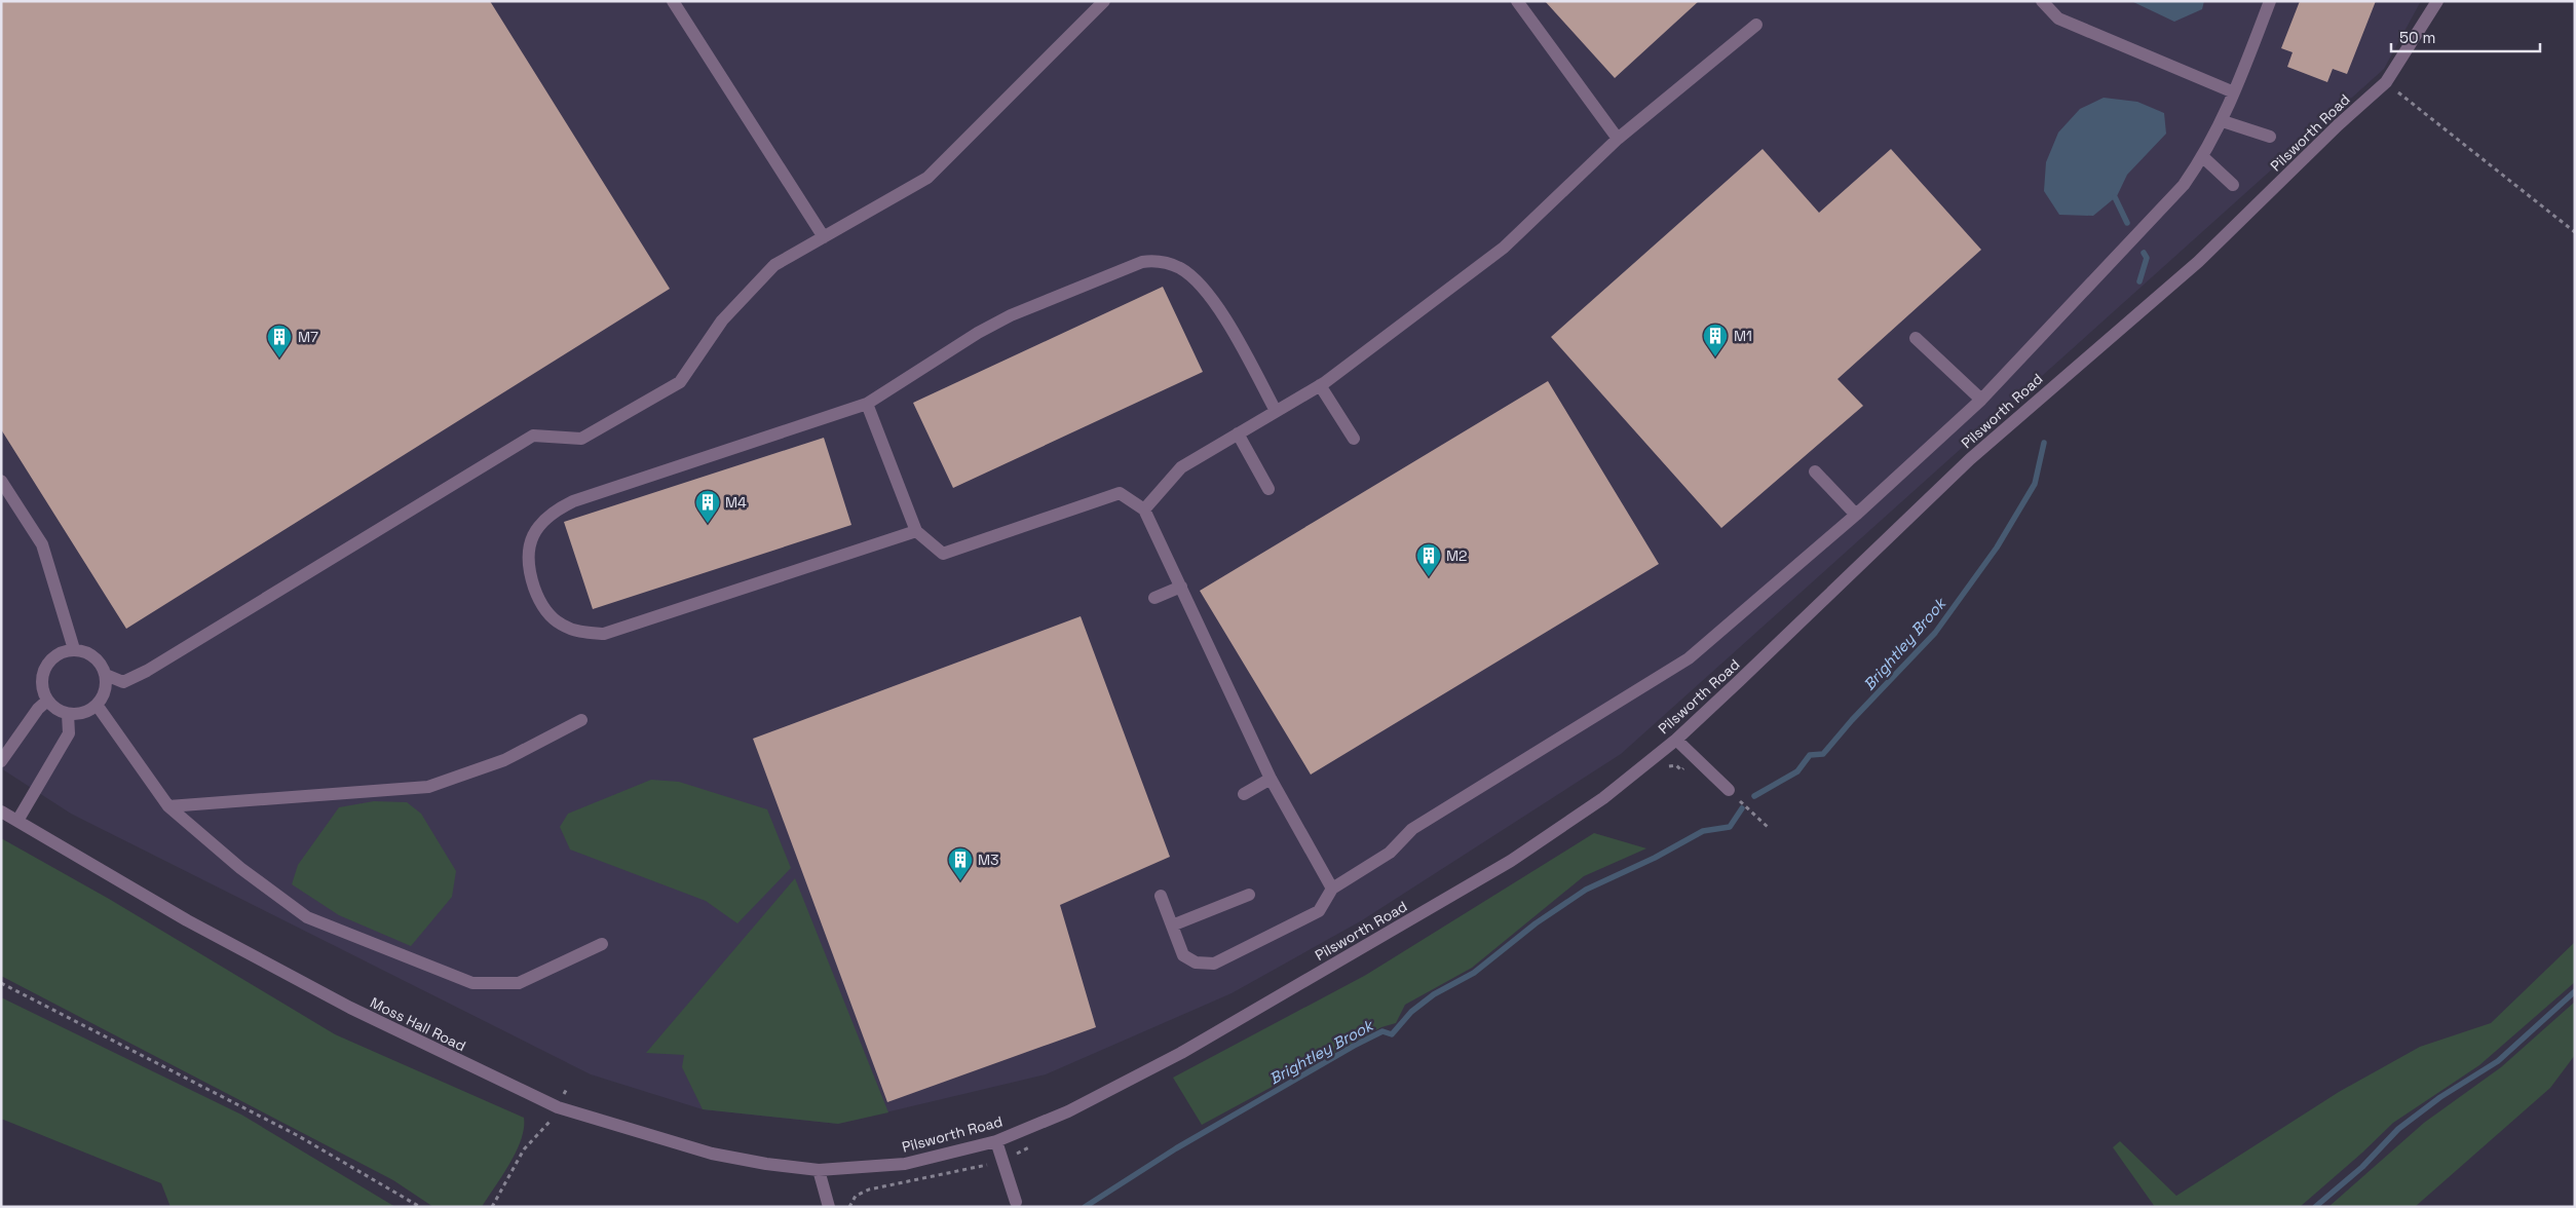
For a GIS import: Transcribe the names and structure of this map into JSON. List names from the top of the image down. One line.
{"streets":{"street":["Pilsworth Road","Moss Hall Road"]},"crossings":[["Pilsworth Road","Moss Hall Road"]],"water":["Brightley Brook"],"places":{"building":["M1","M7","M4","M2","M3"]},"scale_bar":"50 m"}
